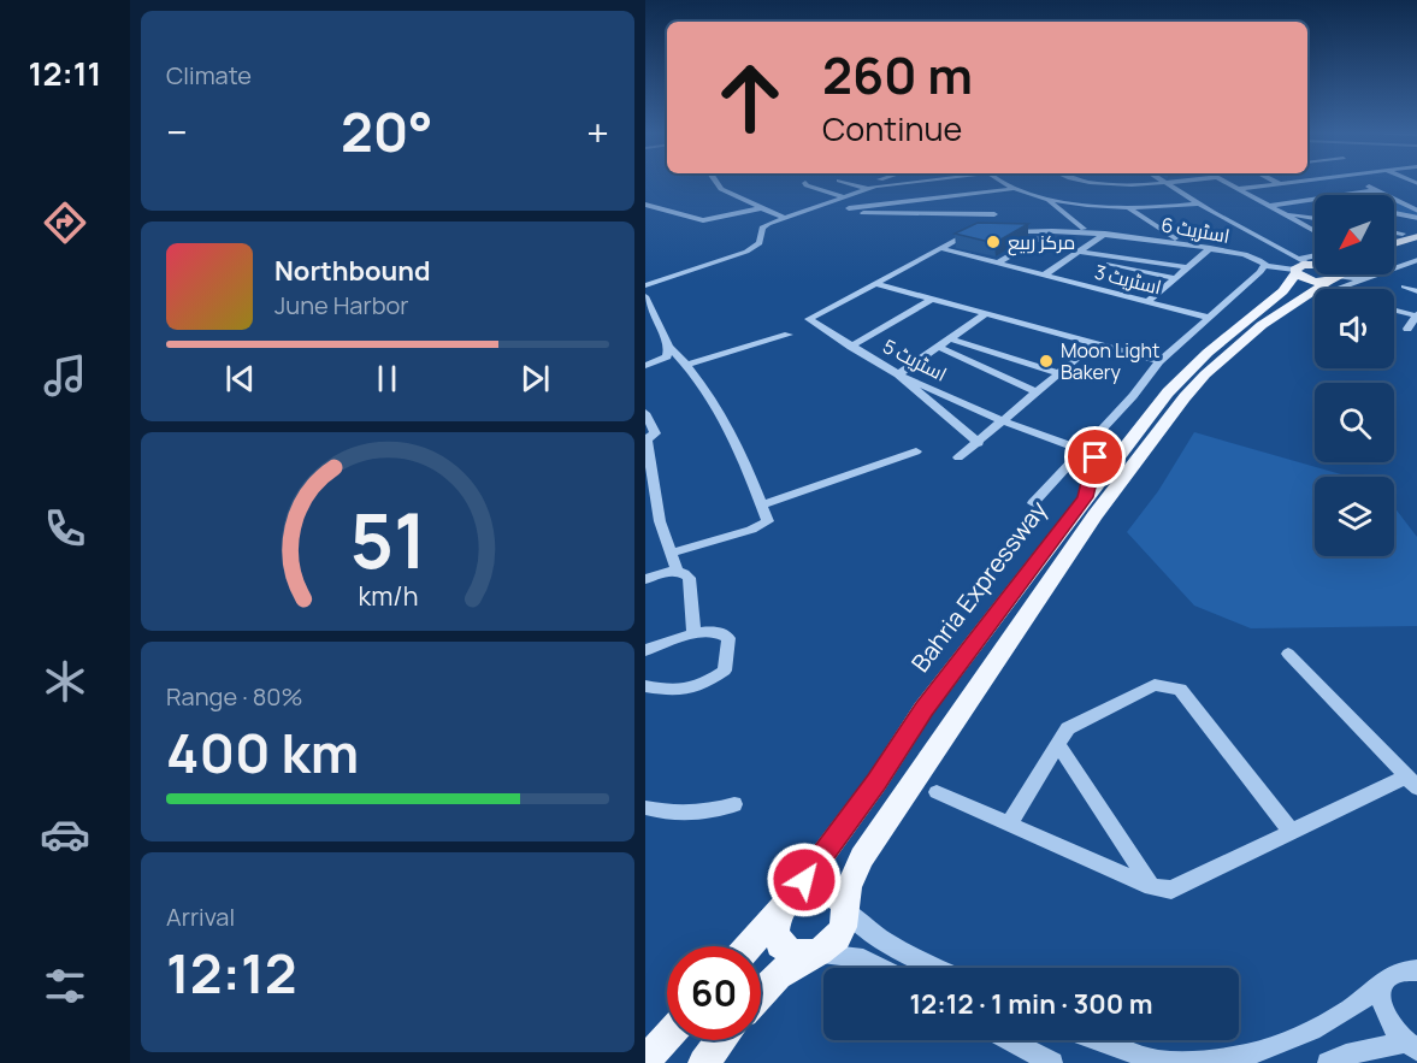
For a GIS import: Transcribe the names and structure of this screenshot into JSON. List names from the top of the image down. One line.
{"streets":{"main road":["Bahria Expressway"],"street":["اسٹریٹ 6","اسٹریٹ 3","اسٹریٹ 5"]},"crossings":[["اسٹریٹ 6","Bahria Expressway"]],"places":["مرکز ربیع","Moon Light Bakery"],"north":"bottom left","page":{"tabs":"12:11","tile":["Climate",["Range · 80%","400 km"],["Arrival","12:12"]],"turn":["260 m","Continue"],"heat":["−","20°","+"],"song":["Northbound","June Harbor"],"limit":"60","trip":"12:12 · 1 min · 300 m","gauge":["51","km/h"]}}
